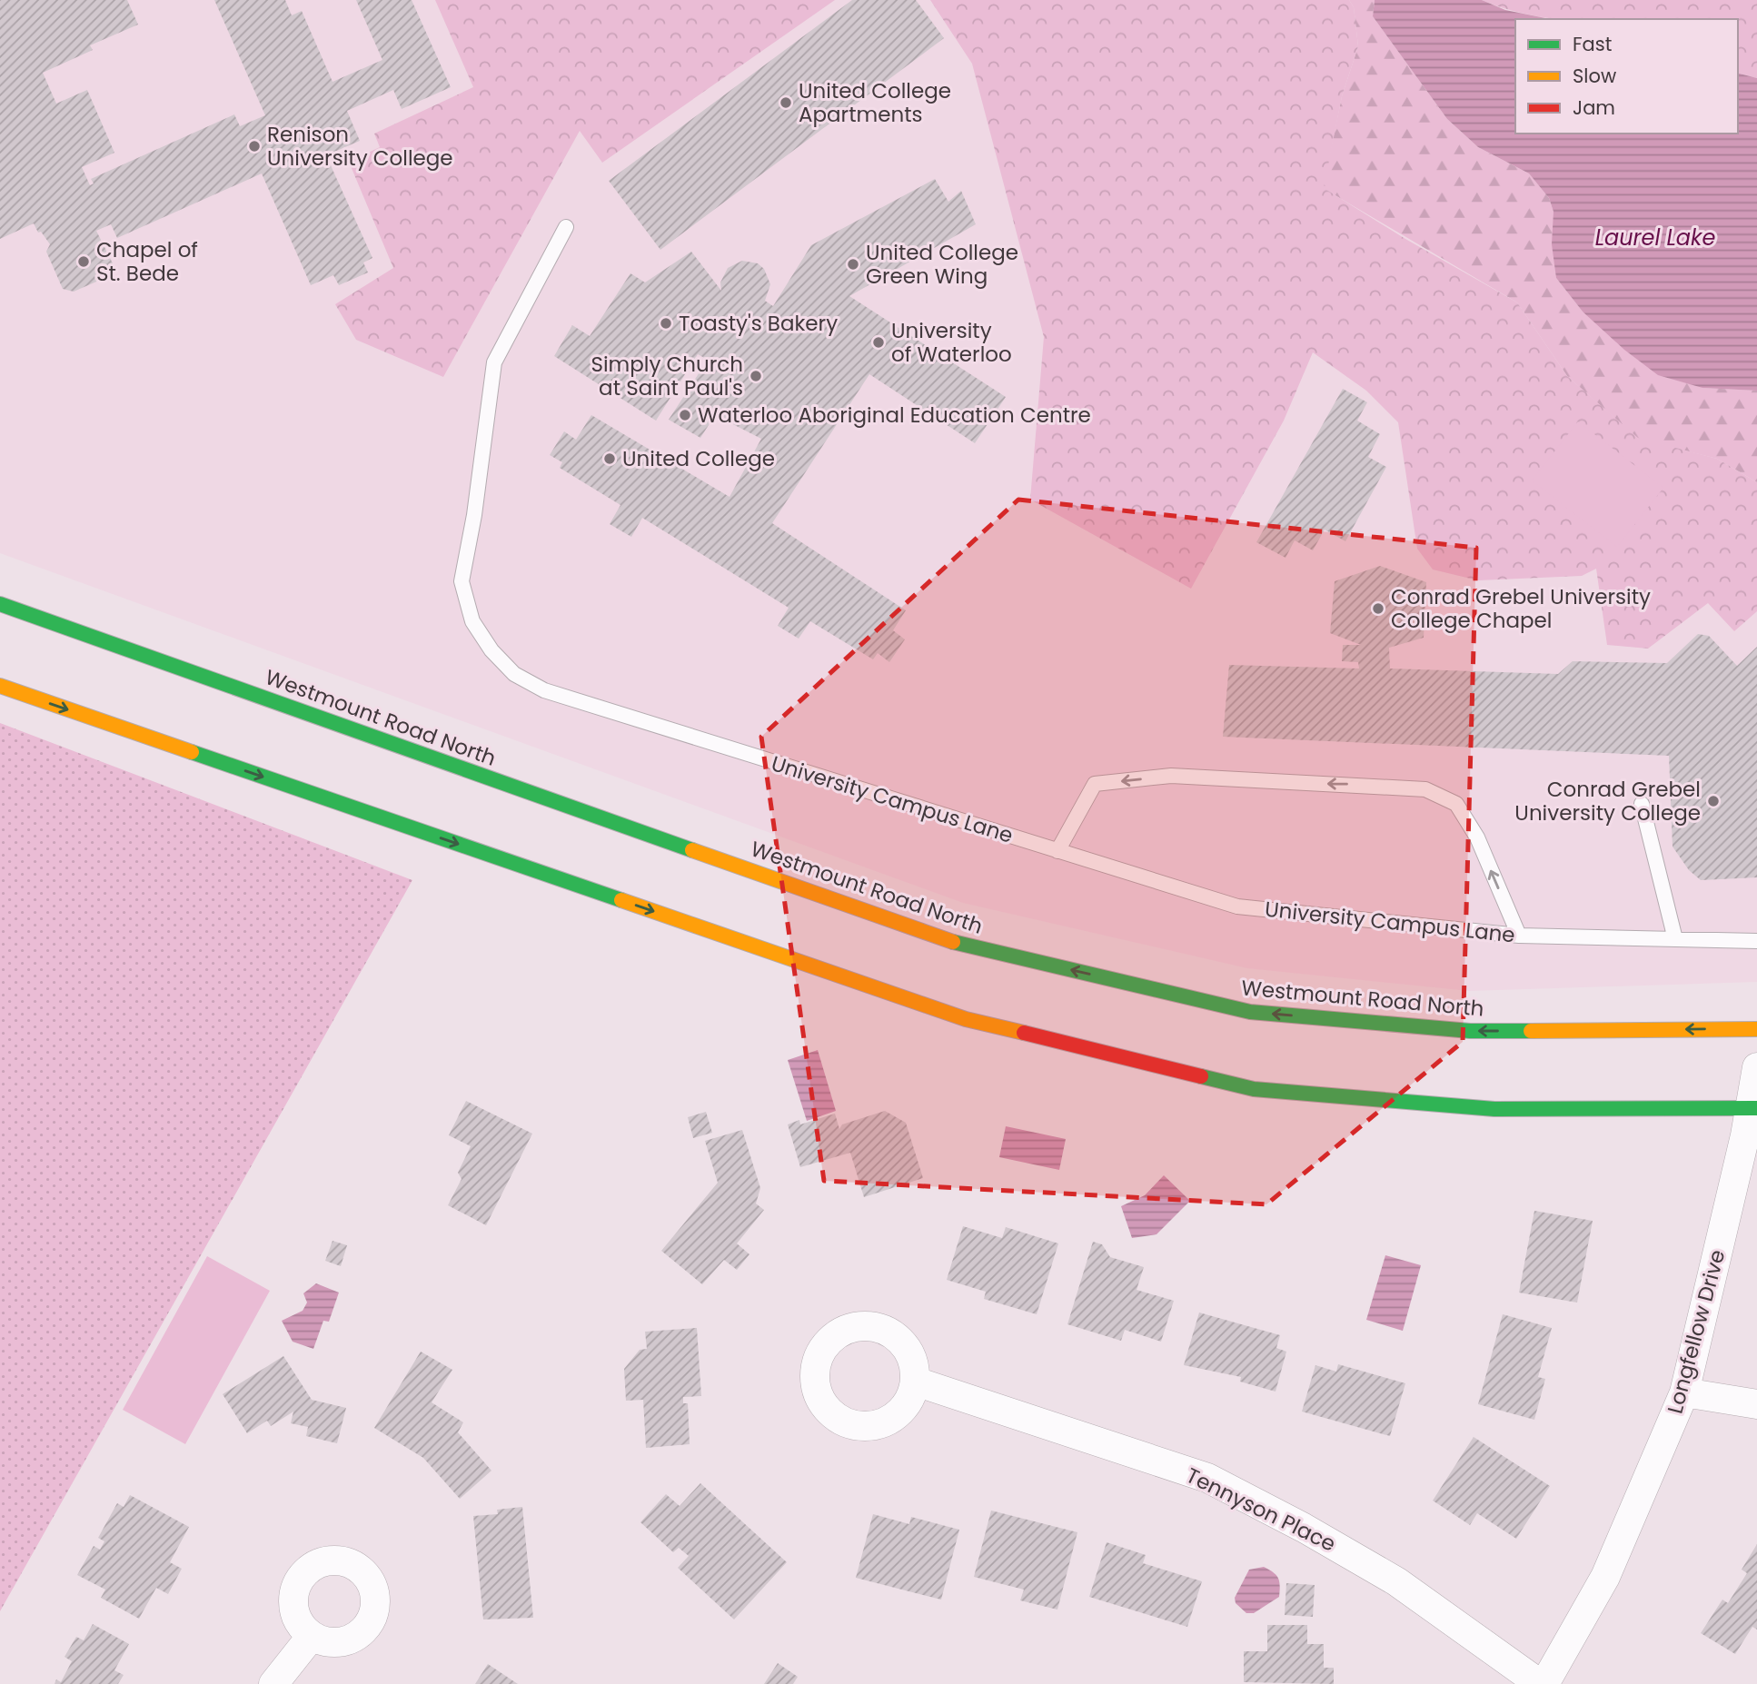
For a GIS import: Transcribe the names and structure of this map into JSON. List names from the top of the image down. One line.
{"streets":{"main road":["Westmount Road North"],"street":["Longfellow Drive","Tennyson Place"],"lane":["University Campus Lane"]},"crossings":[["Longfellow Drive","Tennyson Place"]],"water":["Laurel Lake"],"places":["United College Apartments","Renison University College","Chapel of St. Bede","United College Green Wing","Toasty's Bakery","University of Waterloo","Simply Church at Saint Paul's","Waterloo Aboriginal Education Centre","United College","Conrad Grebel University College Chapel","Conrad Grebel University College"],"legend":["Fast","Slow","Jam"]}
